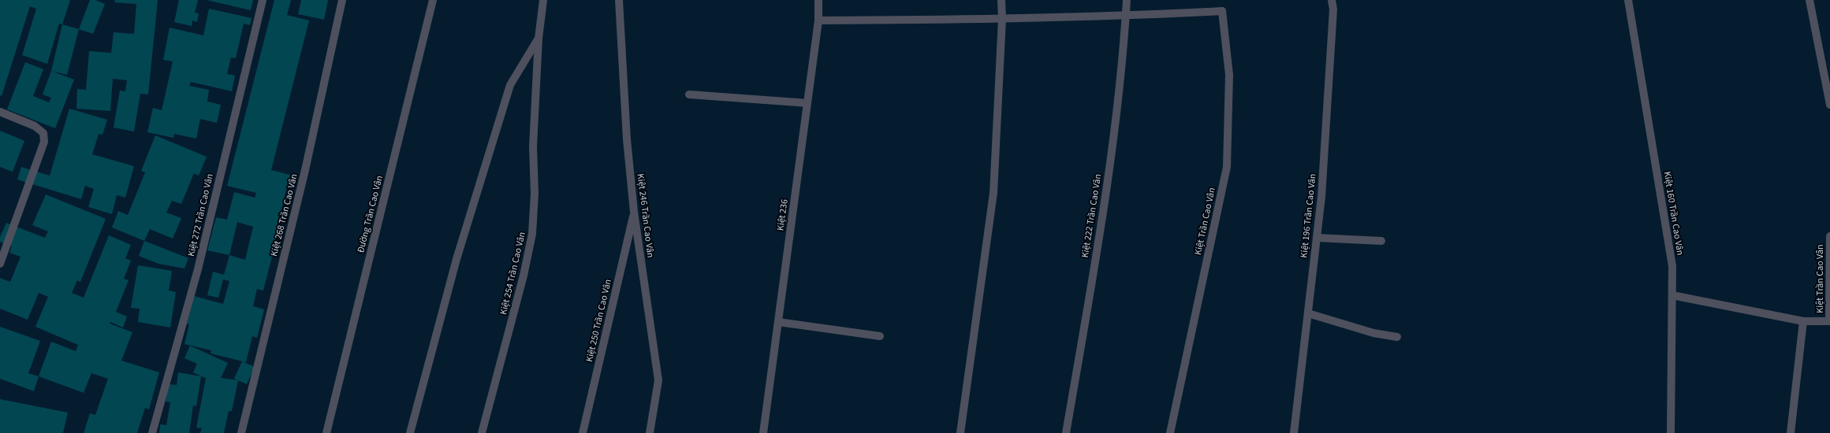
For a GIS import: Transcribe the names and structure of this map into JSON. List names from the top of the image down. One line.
{"streets":{"street":["Kiệt 160 Trần Cao Vân","Đường Trần Cao Vân","Kiệt 272 Trần Cao Vân","Kiệt 268 Trần Cao Vân","Kiệt 236","Kiệt 246 Trần Cao Vân","Kiệt 222 Trần Cao Vân","Kiệt 196 Trần Cao Vân","Kiệt Trần Cao Vân","Kiệt 254 Trần Cao Vân","Kiệt 250 Trần Cao Vân"]},"crossings":[["Kiệt 246 Trần Cao Vân","Kiệt 250 Trần Cao Vân"],["Kiệt 222 Trần Cao Vân","Kiệt Trần Cao Vân"]]}
